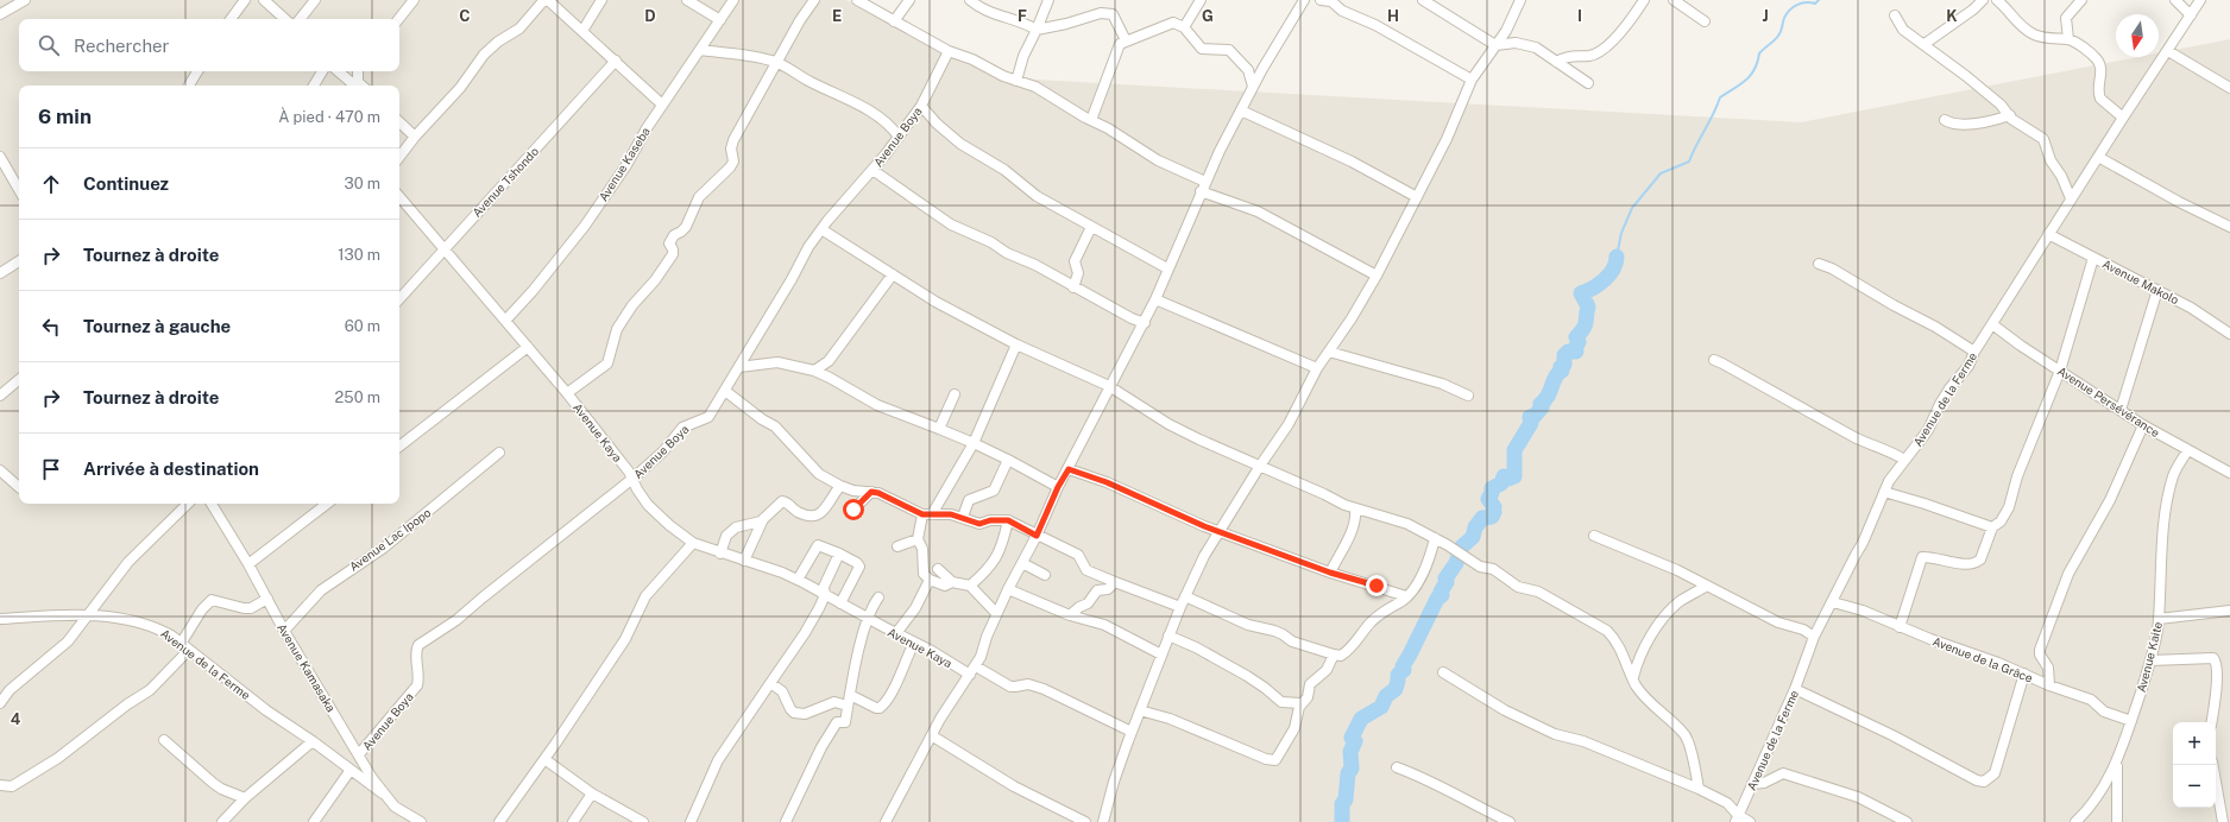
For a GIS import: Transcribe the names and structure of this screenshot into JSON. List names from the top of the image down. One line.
{"streets":{"street":["Avenue Boya","Avenue Kaseba","Avenue Tshondo","Avenue Makolo","Avenue de la Ferme","Avenue Persévérance","Avenue Kaya","Avenue Lac Ipopo","Avenue Kaite","Avenue de la Grâce","Avenue Kamasaka"]},"crossings":[["Avenue Boya","Avenue Kaya"],["Avenue Boya","Avenue Kamasaka"],["Avenue Kaseba","Avenue Kaya"],["Avenue Tshondo","Avenue Kaya"],["Avenue Makolo","Avenue de la Ferme"],["Avenue de la Ferme","Avenue Persévérance"],["Avenue de la Ferme","Avenue de la Grâce"],["Avenue de la Ferme","Avenue Kamasaka"],["Avenue Persévérance","Avenue Kaite"],["Avenue Lac Ipopo","Avenue Kamasaka"],["Avenue Kaite","Avenue de la Grâce"]],"north":"bottom","page":{"search":"Rechercher","heading":["6 min","À pied · 470 m"],"list":[["Continuez","30 m"],["Tournez à droite","130 m"],["Tournez à gauche","60 m"],["Tournez à droite","250 m"],"Arrivée à destination"],"map_buttons":["+","−"]},"grid":{"columns":["C","D","E","F","G","H","I","J","K"],"rows":["4"]}}
